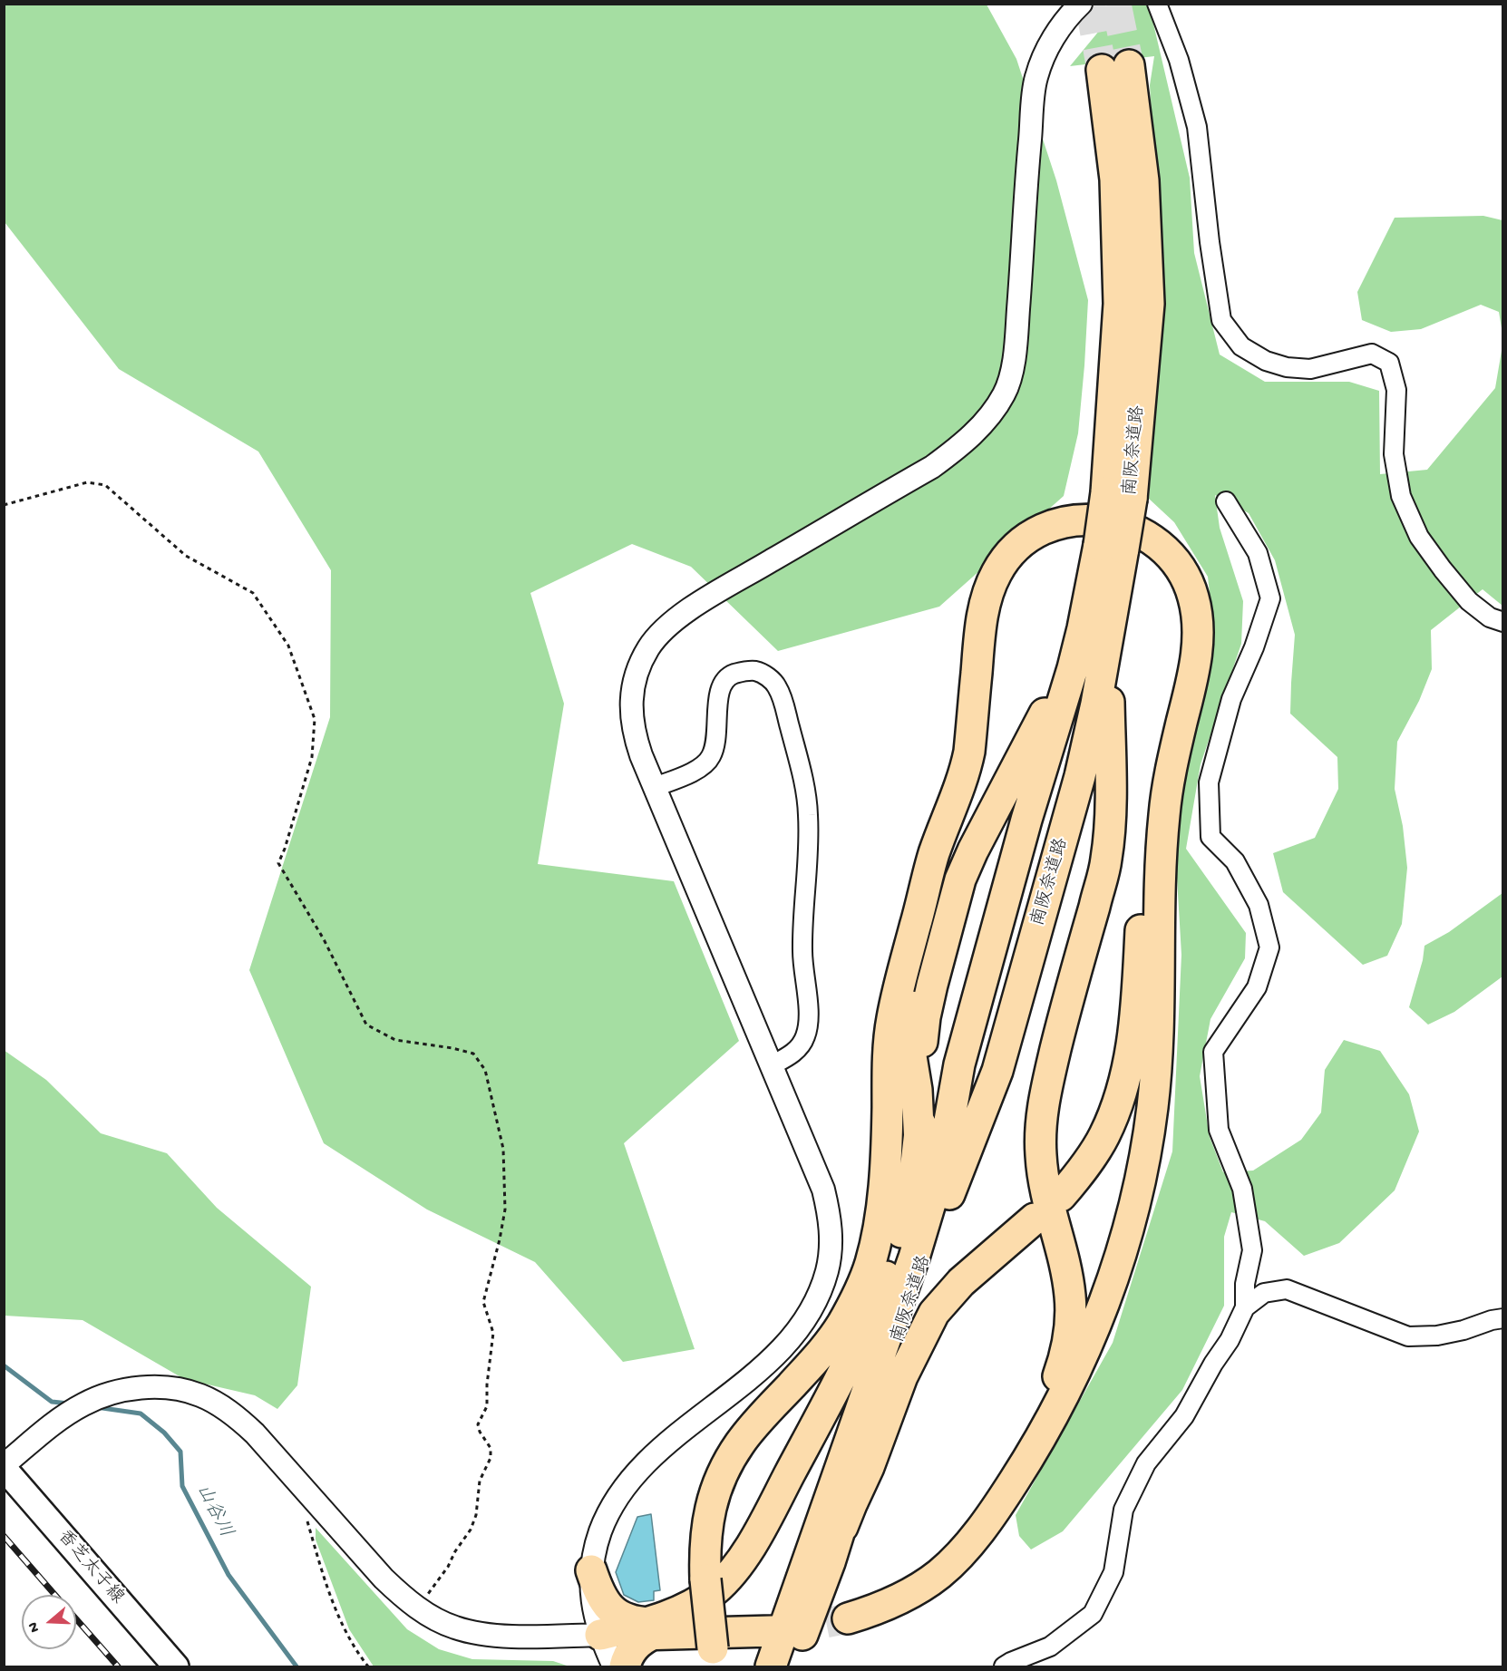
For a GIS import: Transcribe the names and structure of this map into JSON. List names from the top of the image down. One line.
{"streets":{"highway":["南阪奈道路"],"main road":["香芝太子線"]},"water":["山谷川"],"north":"left"}
